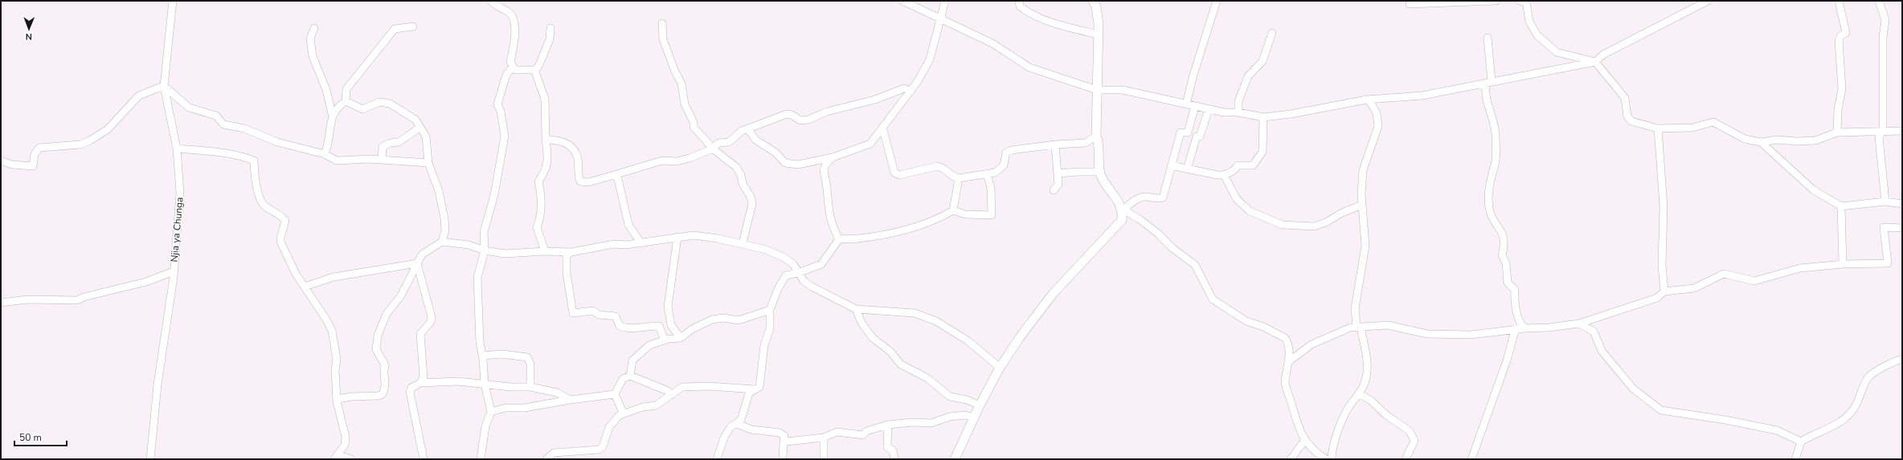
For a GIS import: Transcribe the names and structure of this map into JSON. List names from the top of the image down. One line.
{"streets":{"street":["Njia ya Chunga"]},"scale_bar":"50 m","north":"bottom"}
